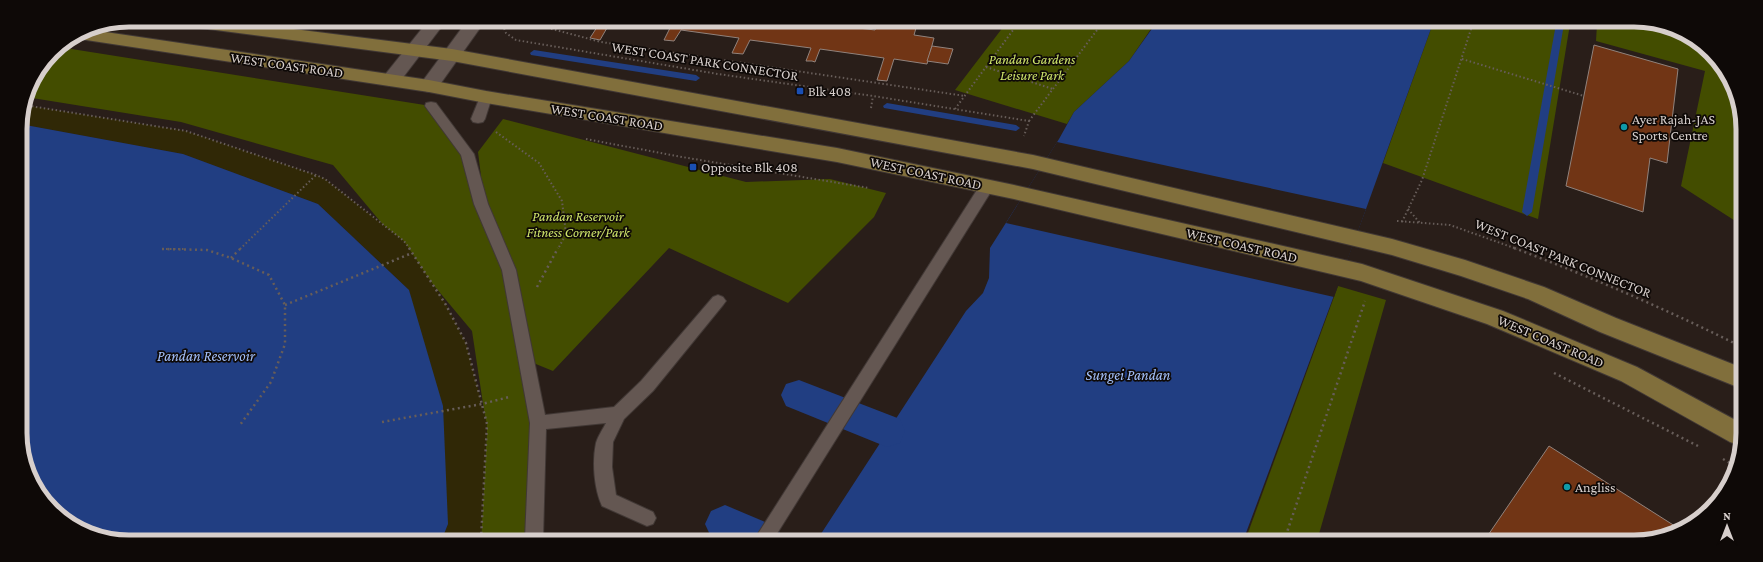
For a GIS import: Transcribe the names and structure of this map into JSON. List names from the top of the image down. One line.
{"streets":{"main road":["WEST COAST ROAD"],"path":["WEST COAST PARK CONNECTOR"]},"water":["Pandan Reservoir","Sungei Pandan"],"parks":["Pandan Gardens Leisure Park","Pandan Reservoir Fitness Corner/Park"],"places":{"transit":["Blk 408","Opposite Blk 408"],"other":["Ayer Rajah-JAS Sports Centre","Angliss"]},"north":"top"}
